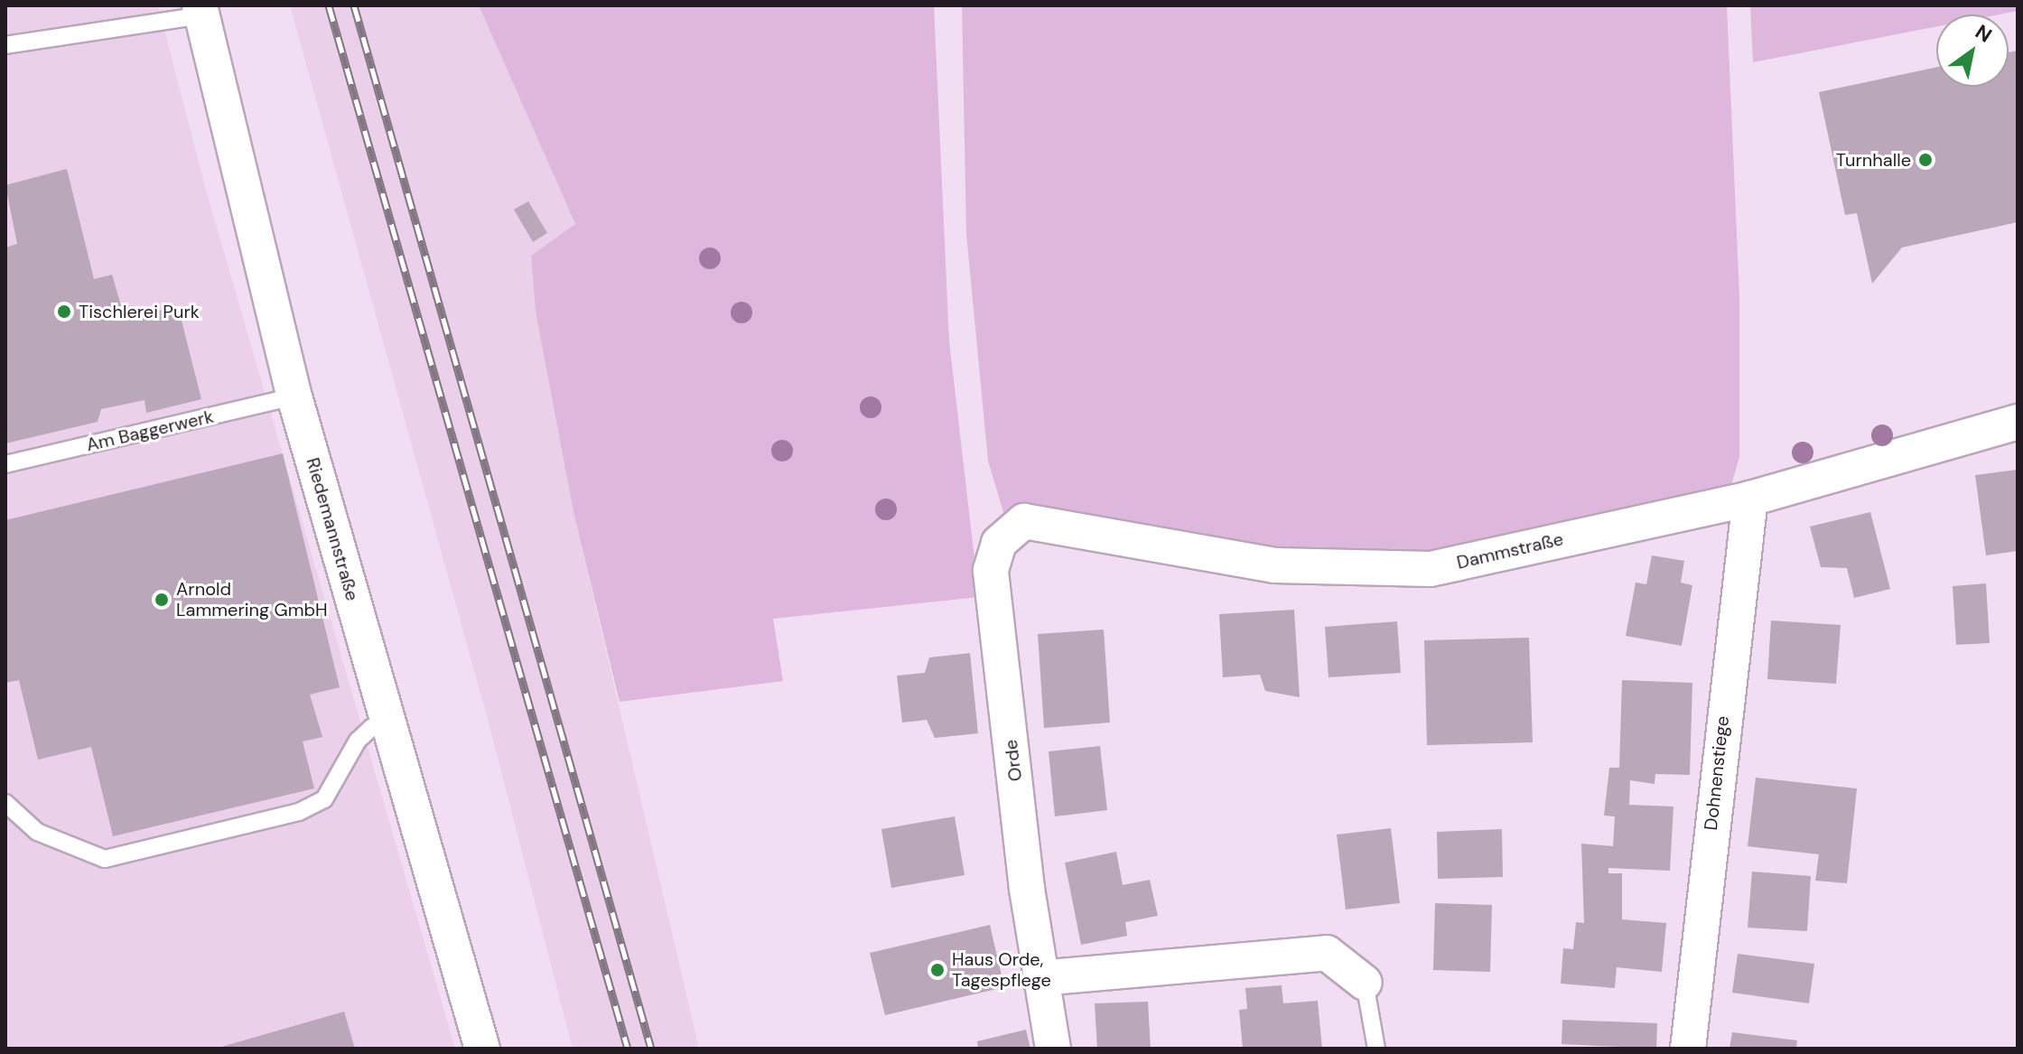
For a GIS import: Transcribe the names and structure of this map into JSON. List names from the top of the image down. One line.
{"streets":{"street":["Riedemannstraße","Dammstraße","Orde","Dohnenstiege"],"lane":["Am Baggerwerk"]},"crossings":[["Am Baggerwerk","Riedemannstraße"],["Dammstraße","Orde"],["Dammstraße","Dohnenstiege"]],"places":["Turnhalle","Tischlerei Purk","Arnold Lammering GmbH","Haus Orde, Tagespflege"],"north":"top right"}
